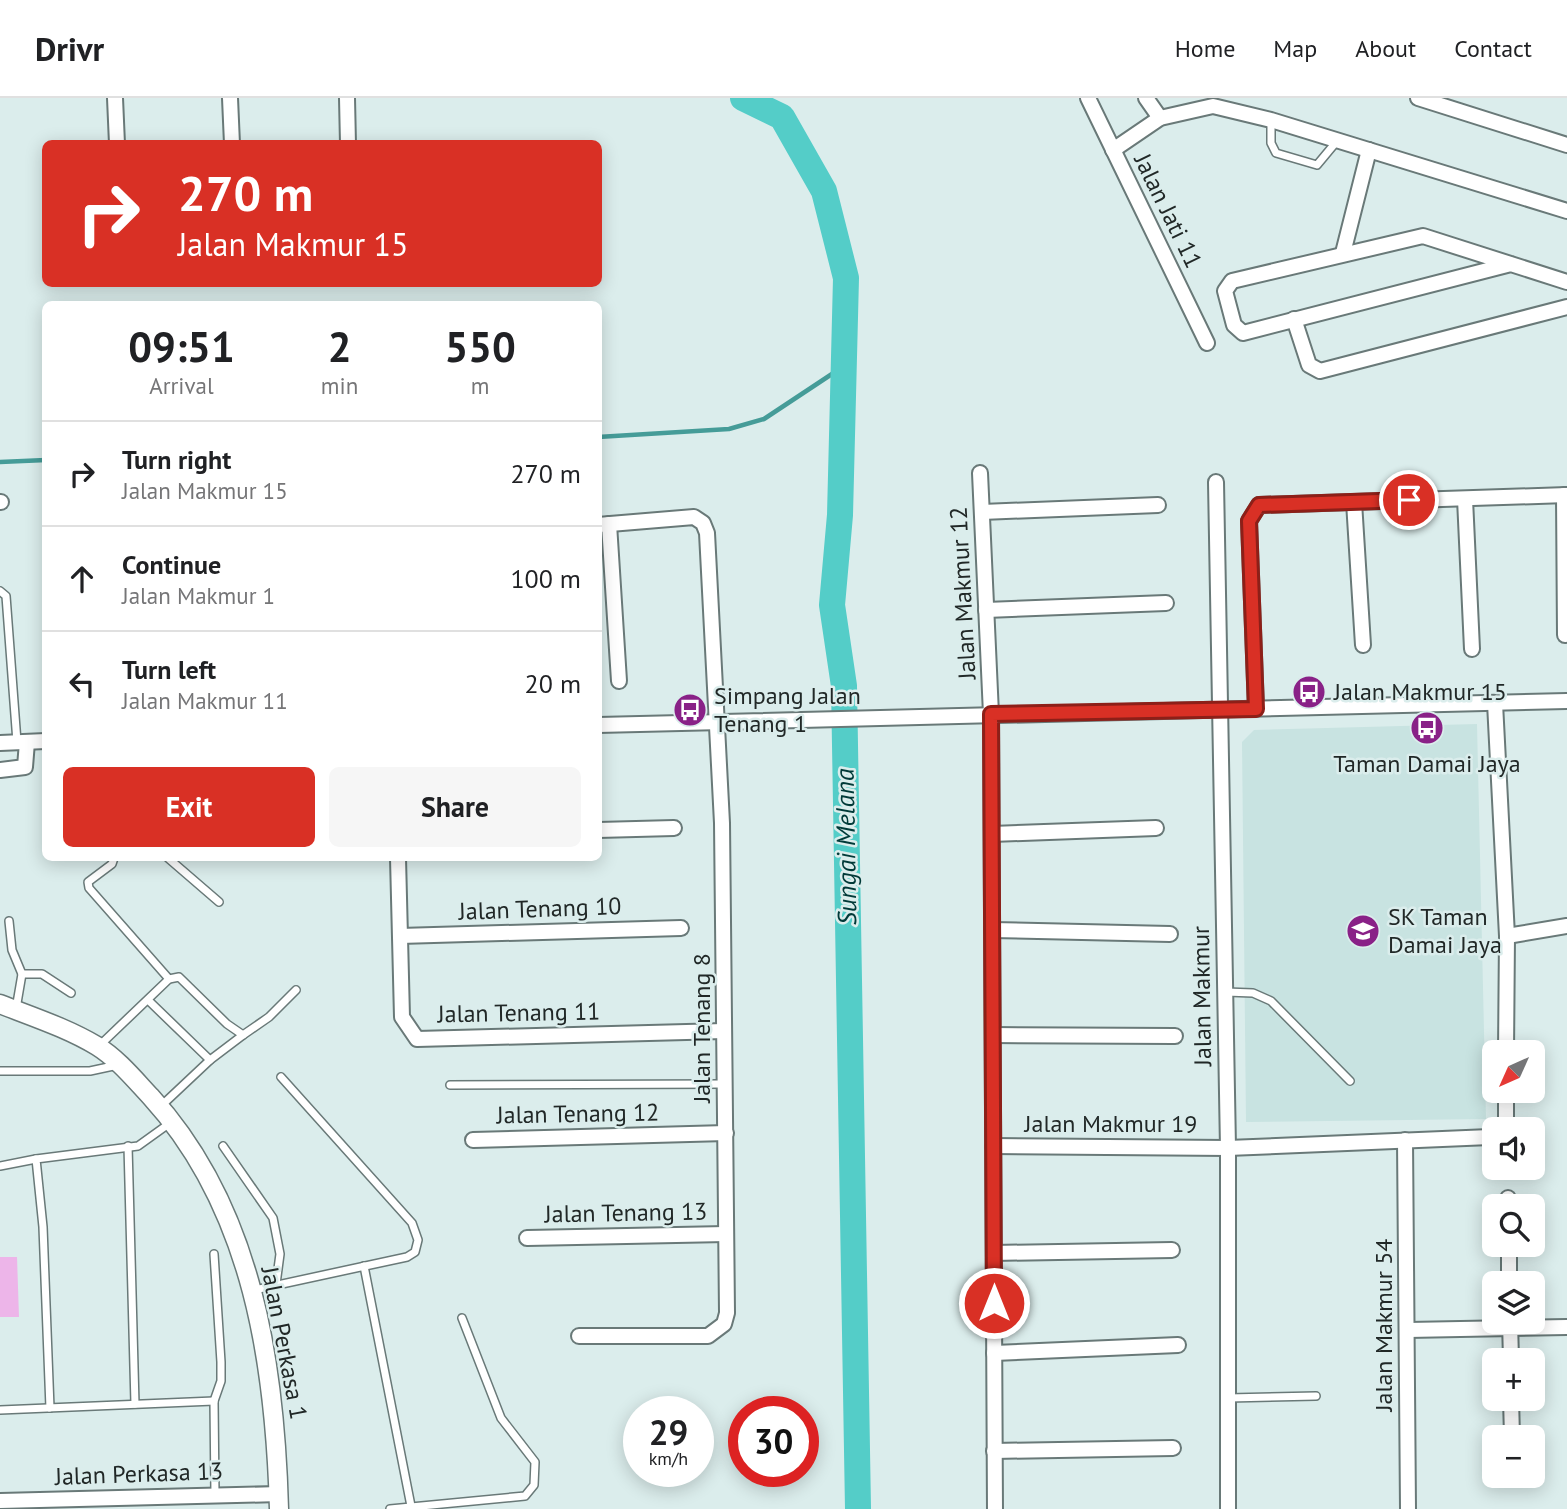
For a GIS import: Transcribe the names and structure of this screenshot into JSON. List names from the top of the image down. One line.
{"streets":{"street":["Jalan Jati 11","Jalan Makmur 12","Jalan Tenang 10","Jalan Makmur","Jalan Tenang 11","Jalan Tenang 8","Jalan Tenang 12","Jalan Makmur 19","Jalan Tenang 13","Jalan Makmur 54","Jalan Perkasa 1","Jalan Perkasa 13"]},"crossings":[["Jalan Makmur 12","Jalan Makmur 19"],["Jalan Tenang 10","Jalan Tenang 11"],["Jalan Makmur","Jalan Makmur 19"],["Jalan Tenang 11","Jalan Tenang 8"],["Jalan Tenang 8","Jalan Tenang 12"],["Jalan Tenang 8","Jalan Tenang 13"],["Jalan Makmur 19","Jalan Makmur 54"],["Jalan Perkasa 1","Jalan Perkasa 13"]],"water":["Sungai Melana"],"places":{"bus stop":["Jalan Makmur 15","Simpang Jalan Tenang 1","Taman Damai Jaya"],"school or university":["SK Taman Damai Jaya"]},"north":"bottom left","page":{"header":"Drivr","nav":["Home","Map","About","Contact"],"turn":["270 m","Jalan Makmur 15"],"eta":["09:51","Arrival","2","min","550","m"],"list":[{"name":"Turn right","note":"Jalan Makmur 15","value":"270 m"},{"name":"Continue","note":"Jalan Makmur 1","value":"100 m"},{"name":"Turn left","note":"Jalan Makmur 11","value":"20 m"}],"buttons":["Exit","Share"],"map_buttons":["+","−"],"speed":"29 km/h","limit":"30"}}
